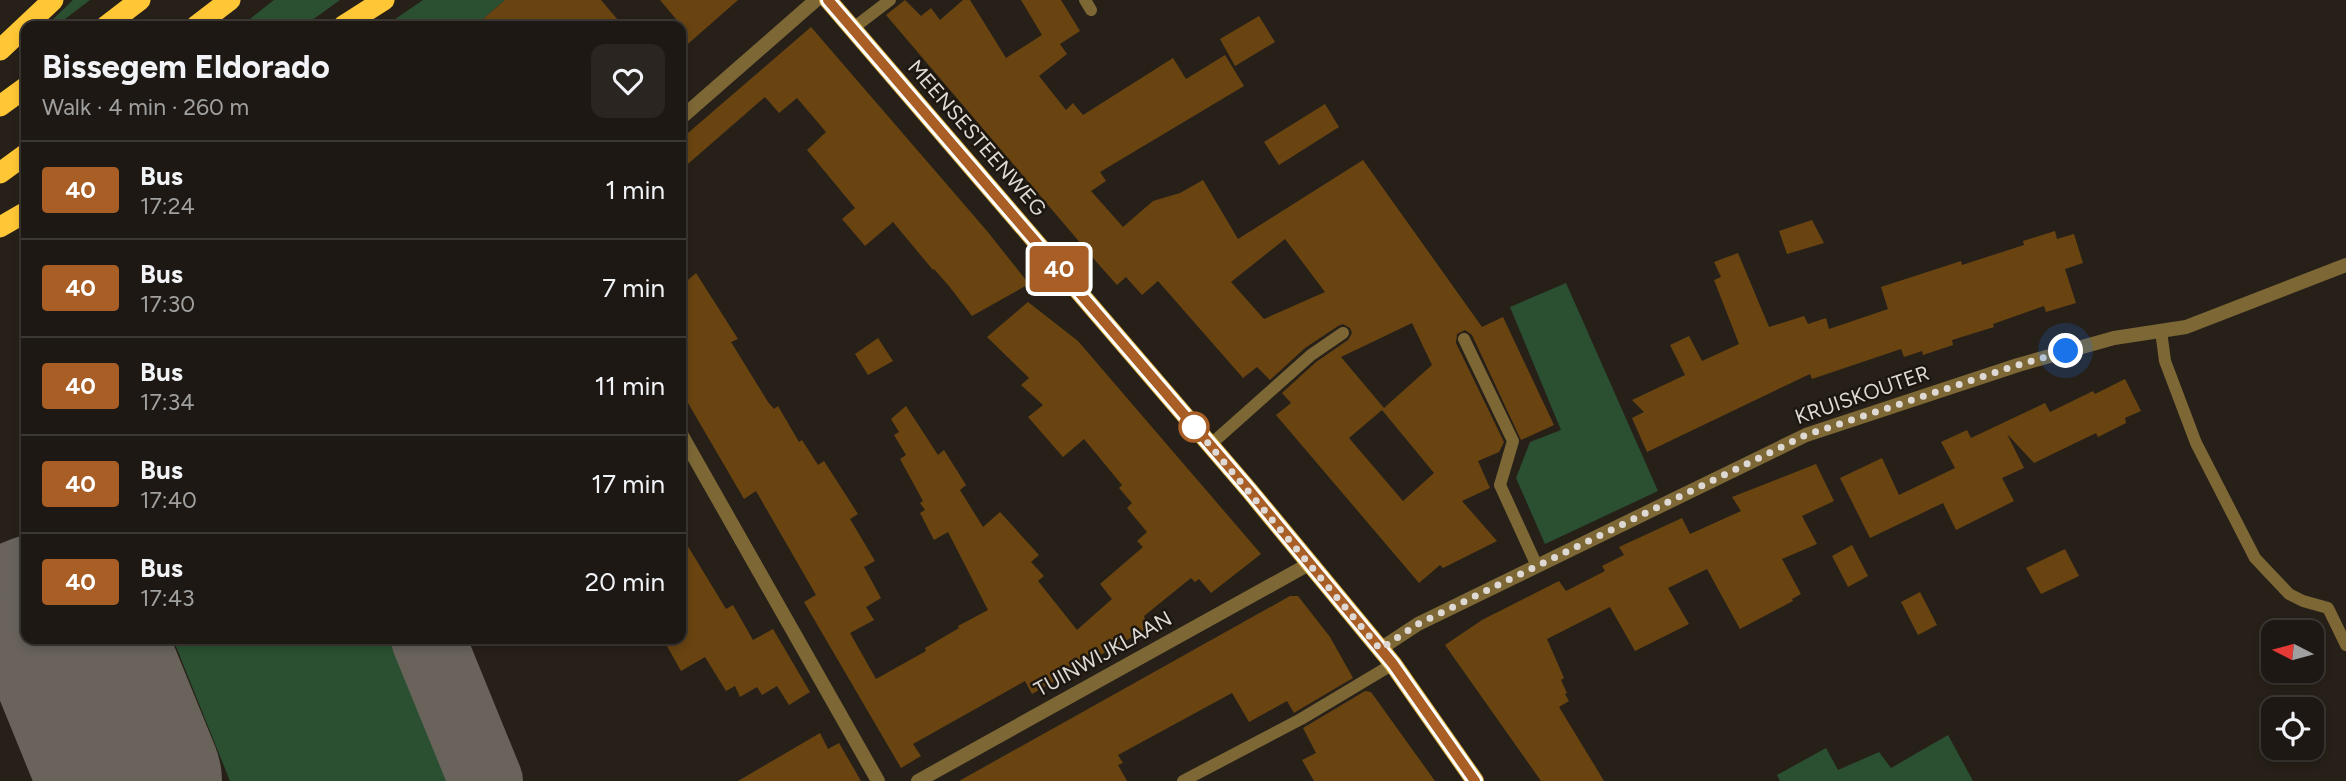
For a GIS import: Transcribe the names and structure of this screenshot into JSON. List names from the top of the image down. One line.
{"streets":{"main road":["MEENSESTEENWEG"],"street":["KRUISKOUTER","TUINWIJKLAAN"]},"crossings":[["MEENSESTEENWEG","KRUISKOUTER"],["MEENSESTEENWEG","TUINWIJKLAAN"]],"lines":["bus line 40"],"north":"left","page":{"on_map":"40","heading":["Bissegem Eldorado","Walk · 4 min · 260 m"],"list":[{"mark":"40","name":"Bus","note":"17:24","value":"1 min"},{"mark":"40","name":"Bus","note":"17:30","value":"7 min"},{"mark":"40","name":"Bus","note":"17:34","value":"11 min"},{"mark":"40","name":"Bus","note":"17:40","value":"17 min"},{"mark":"40","name":"Bus","note":"17:43","value":"20 min"}]}}
